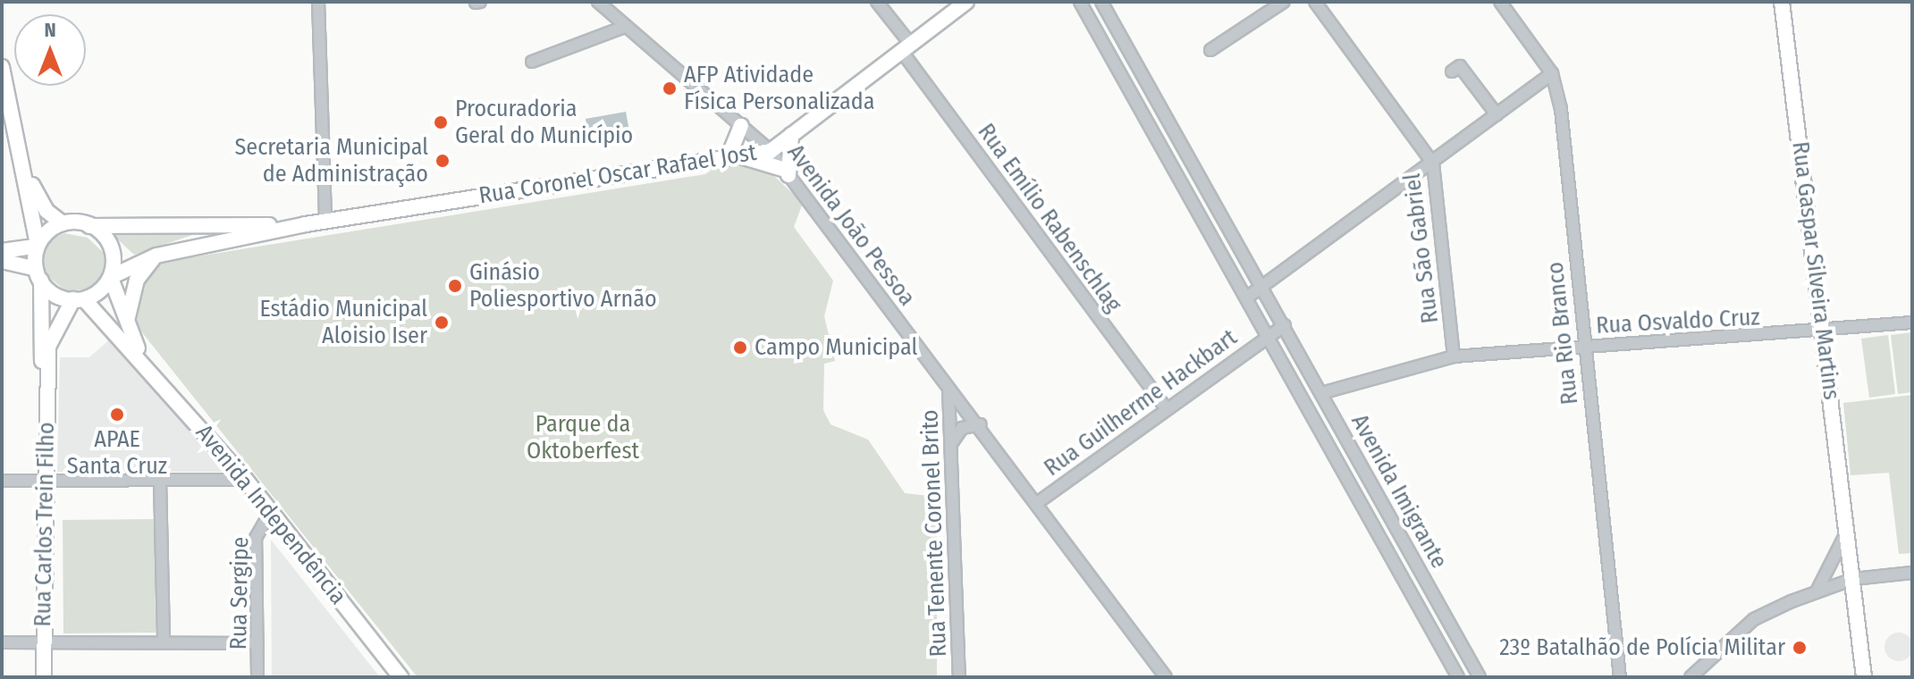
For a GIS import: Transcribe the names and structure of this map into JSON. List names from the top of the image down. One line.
{"streets":{"main road":["Rua Coronel Oscar Rafael Jost","Rua Gaspar Silveira Martins","Avenida Independência","Rua Carlos Trein Filho"],"street":["Rua Emílio Rabenschlag","Avenida João Pessoa","Rua São Gabriel","Rua Osvaldo Cruz","Rua Rio Branco","Rua Guilherme Hackbart","Avenida Imigrante","Rua Tenente Coronel Brito","Rua Sergipe"]},"crossings":[["Rua Coronel Oscar Rafael Jost","Rua Emílio Rabenschlag"],["Rua Coronel Oscar Rafael Jost","Avenida João Pessoa"],["Rua Coronel Oscar Rafael Jost","Avenida Independência"],["Rua Coronel Oscar Rafael Jost","Rua Carlos Trein Filho"],["Rua Emílio Rabenschlag","Rua Guilherme Hackbart"],["Avenida João Pessoa","Rua Guilherme Hackbart"],["Avenida João Pessoa","Rua Tenente Coronel Brito"],["Rua São Gabriel","Rua Osvaldo Cruz"],["Rua Gaspar Silveira Martins","Rua Osvaldo Cruz"],["Rua Osvaldo Cruz","Rua Rio Branco"],["Rua Osvaldo Cruz","Avenida Imigrante"],["Rua Guilherme Hackbart","Avenida Imigrante"],["Avenida Independência","Rua Carlos Trein Filho"],["Avenida Independência","Rua Sergipe"]],"parks":["Parque da Oktoberfest"],"places":["AFP Atividade Física Personalizada","Procuradoria Geral do Município","Secretaria Municipal de Administração","Ginásio Poliesportivo Arnão","Estádio Municipal Aloisio Iser","Campo Municipal","APAE Santa Cruz","23º Batalhão de Polícia Militar"],"north":"top"}
